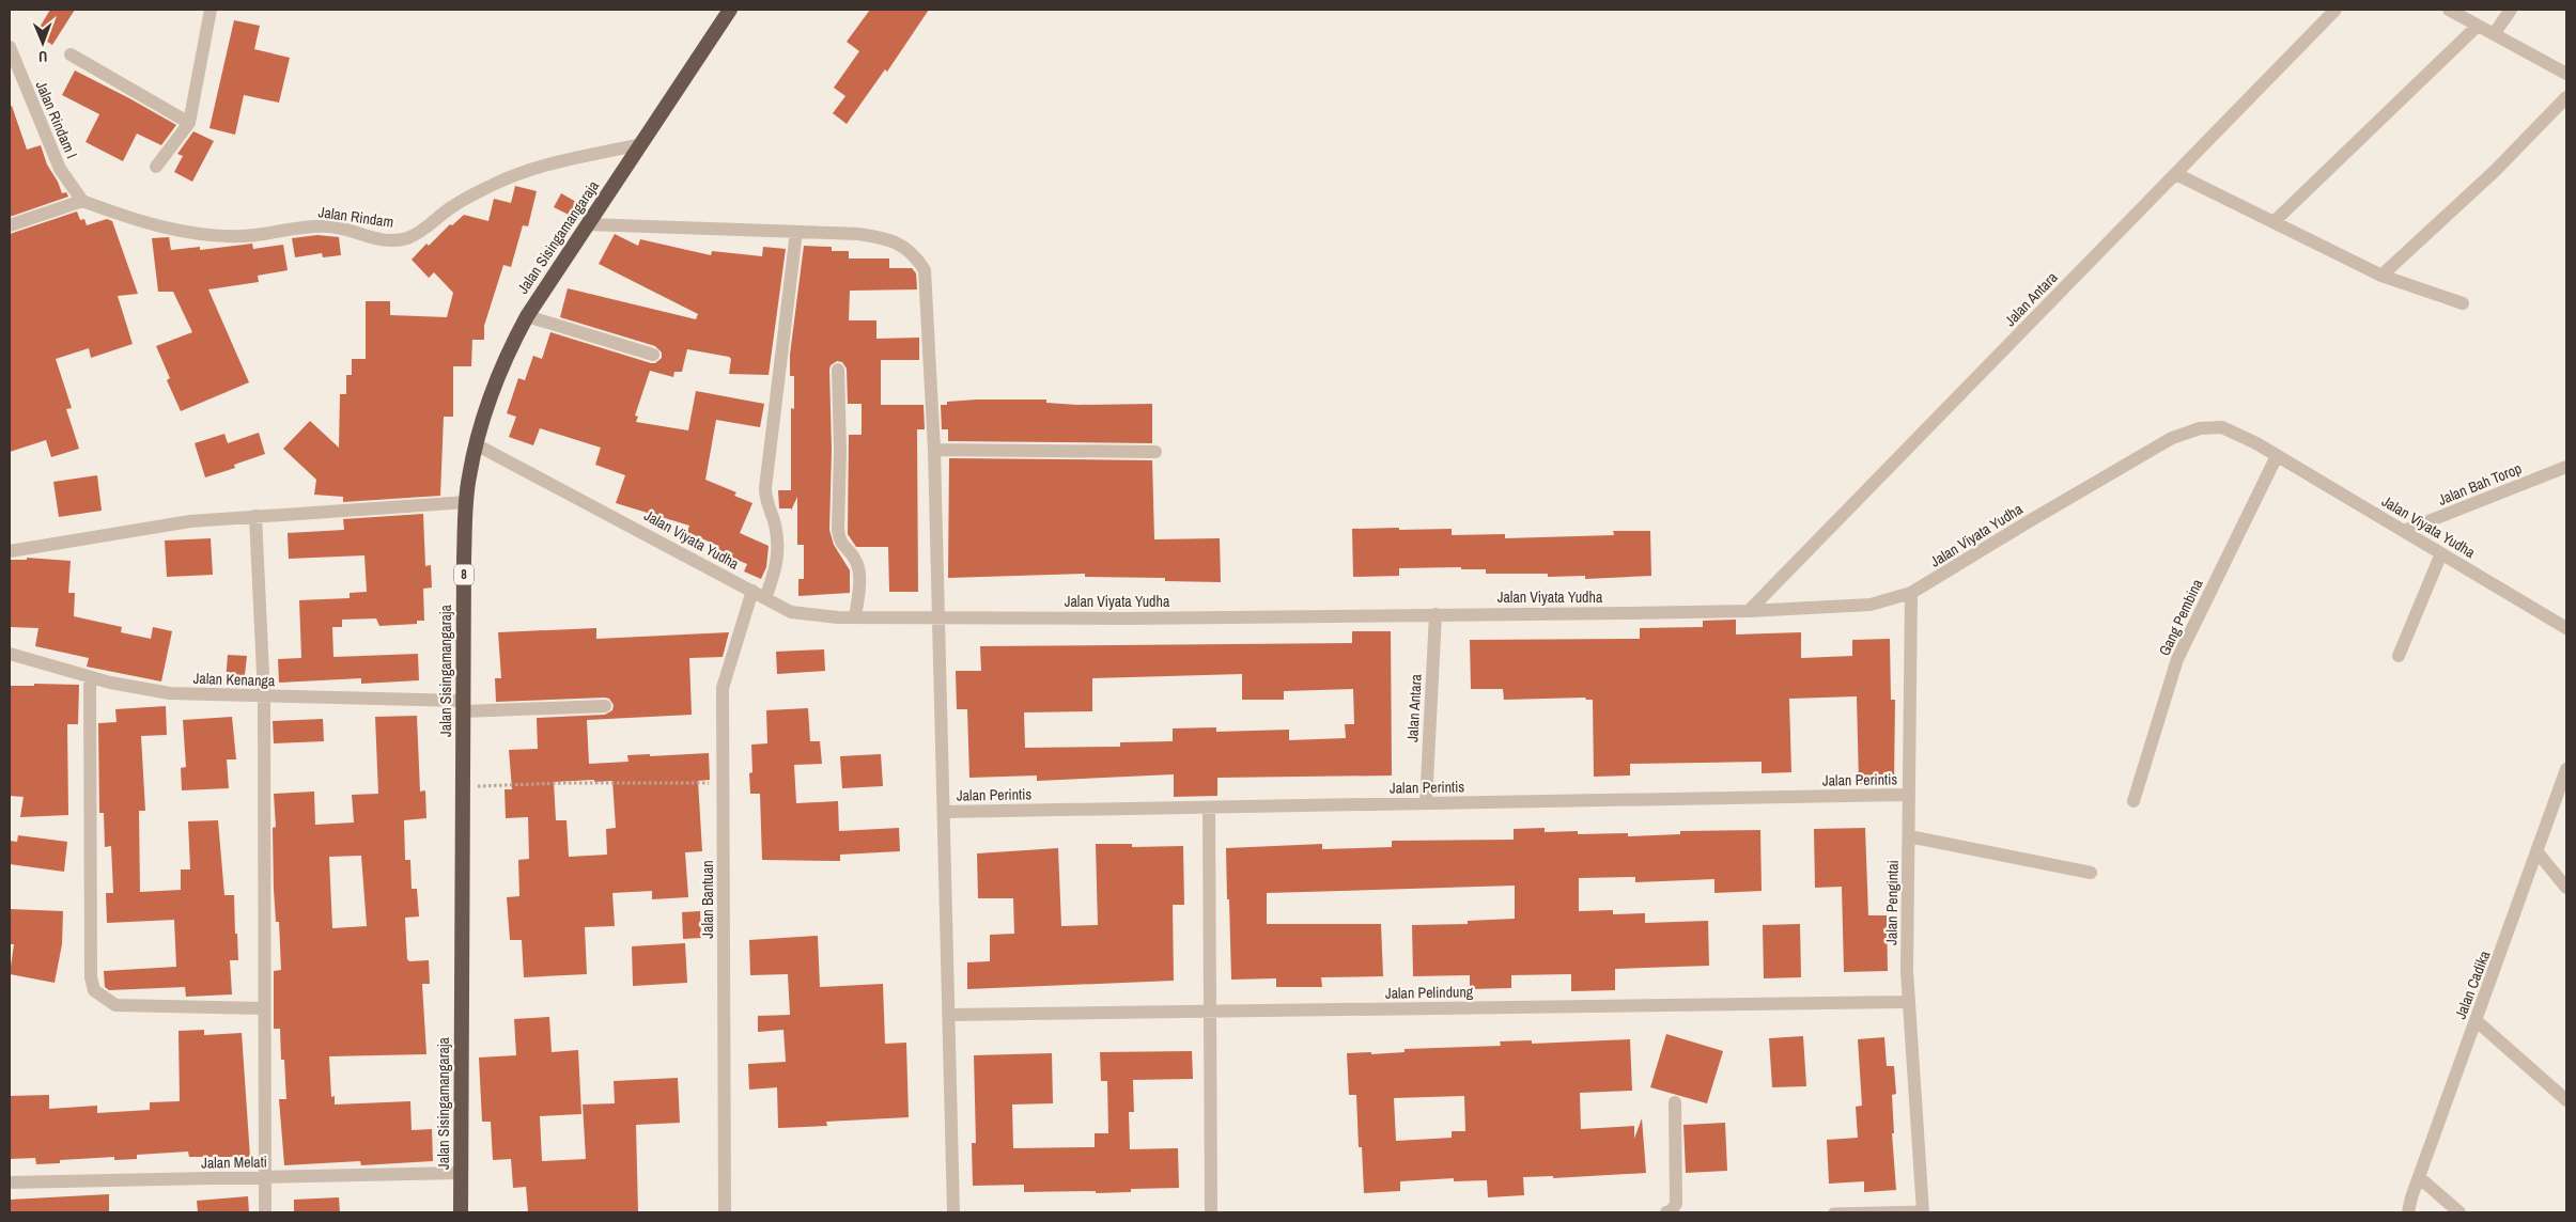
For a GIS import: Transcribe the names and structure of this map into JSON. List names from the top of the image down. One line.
{"streets":{"highway":["Jalan Sisingamangaraja","8"],"street":["Jalan Rindam I","Jalan Rindam","Jalan Antara","Jalan Bah Torop","Jalan Viyata Yudha","Gang Pembina","Jalan Kenanga","Jalan Perintis","Jalan Bantuan","Jalan Pengintai","Jalan Cadika","Jalan Pelindung","Jalan Melati"]},"crossings":[["Jalan Rindam I","Jalan Rindam"],["Jalan Rindam","Jalan Sisingamangaraja"],["Jalan Sisingamangaraja","Jalan Viyata Yudha"],["Jalan Sisingamangaraja","Jalan Kenanga"],["Jalan Sisingamangaraja","Jalan Melati"],["Jalan Antara","Jalan Viyata Yudha"],["Jalan Antara","Jalan Perintis"],["Jalan Bah Torop","Jalan Viyata Yudha"],["Jalan Viyata Yudha","Gang Pembina"],["Jalan Viyata Yudha","Jalan Bantuan"],["Jalan Viyata Yudha","Jalan Pengintai"],["Jalan Perintis","Jalan Pengintai"],["Jalan Pengintai","Jalan Pelindung"]],"north":"bottom"}
